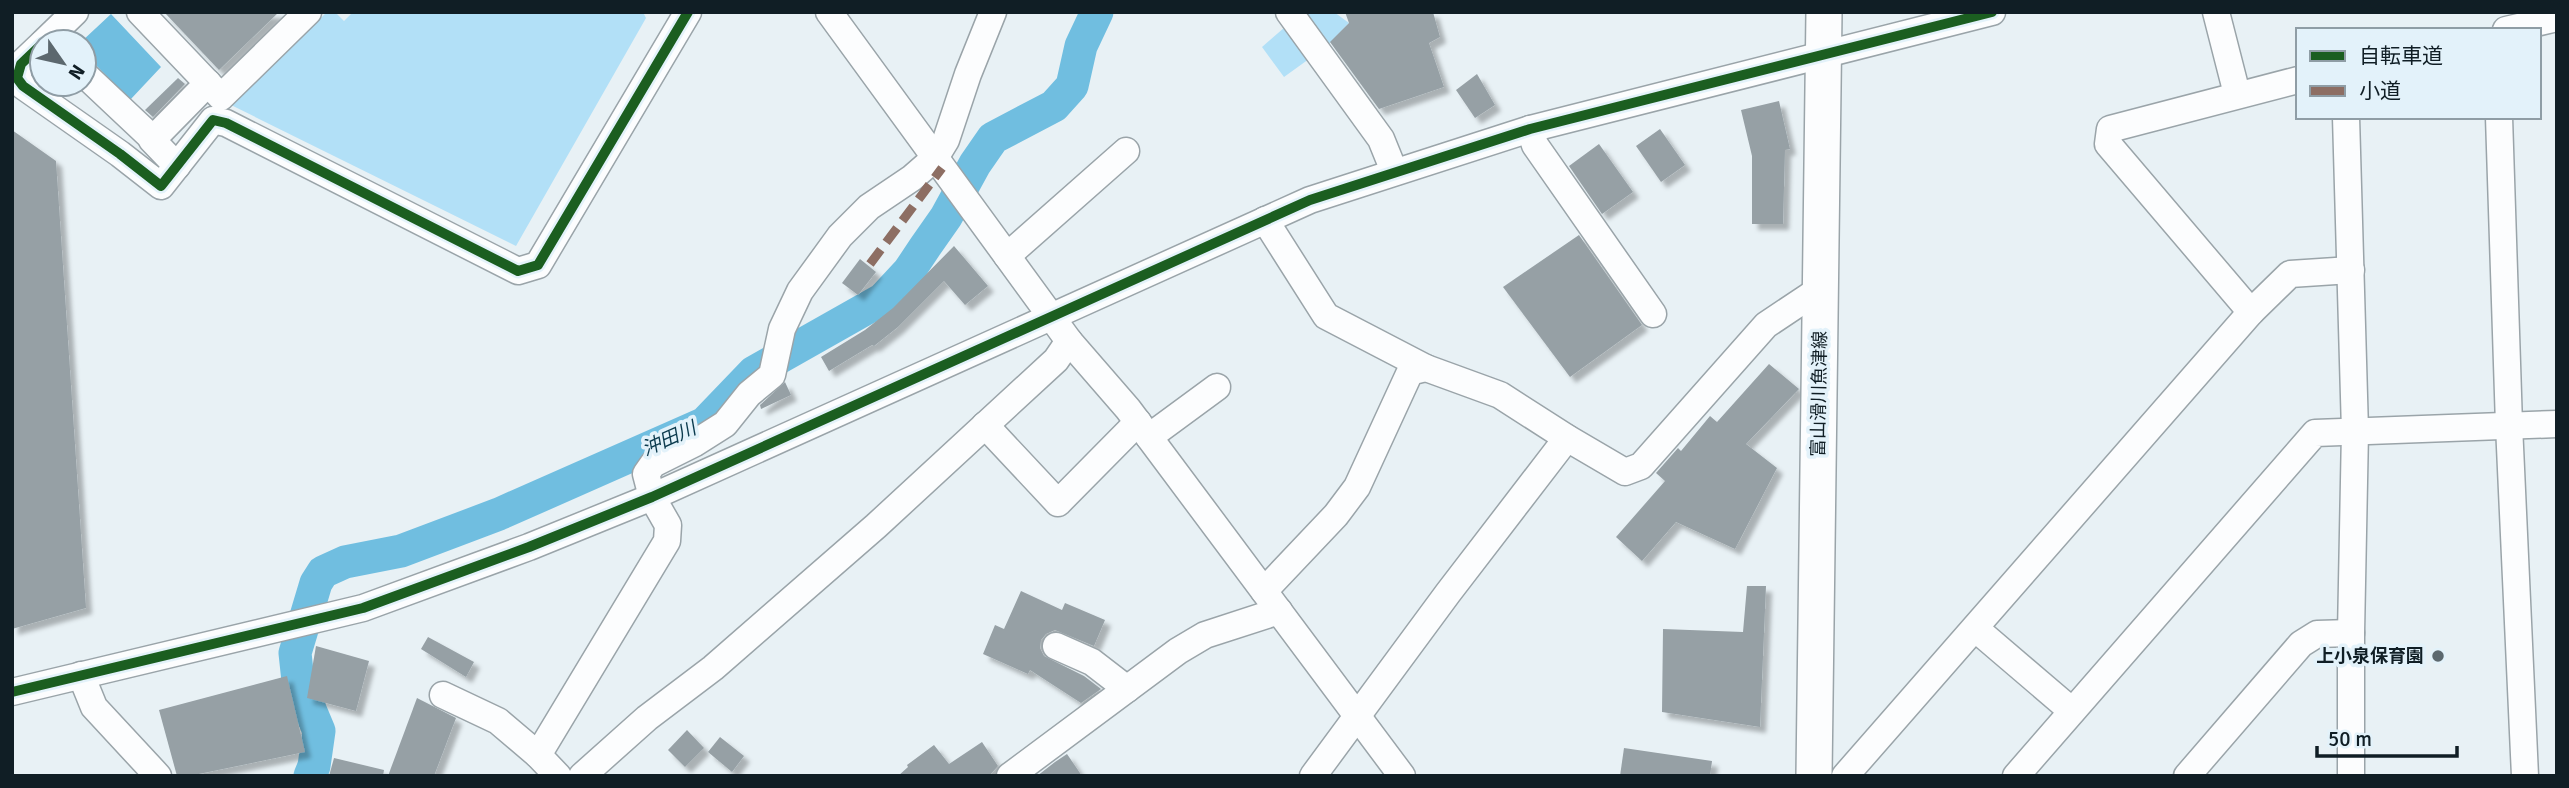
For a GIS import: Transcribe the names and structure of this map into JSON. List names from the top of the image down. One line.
{"streets":{"main road":["富山滑川魚津線"]},"water":["沖田川"],"places":["上小泉保育園"],"legend":["自転車道","小道"],"scale_bar":"50 m","north":"bottom right"}
